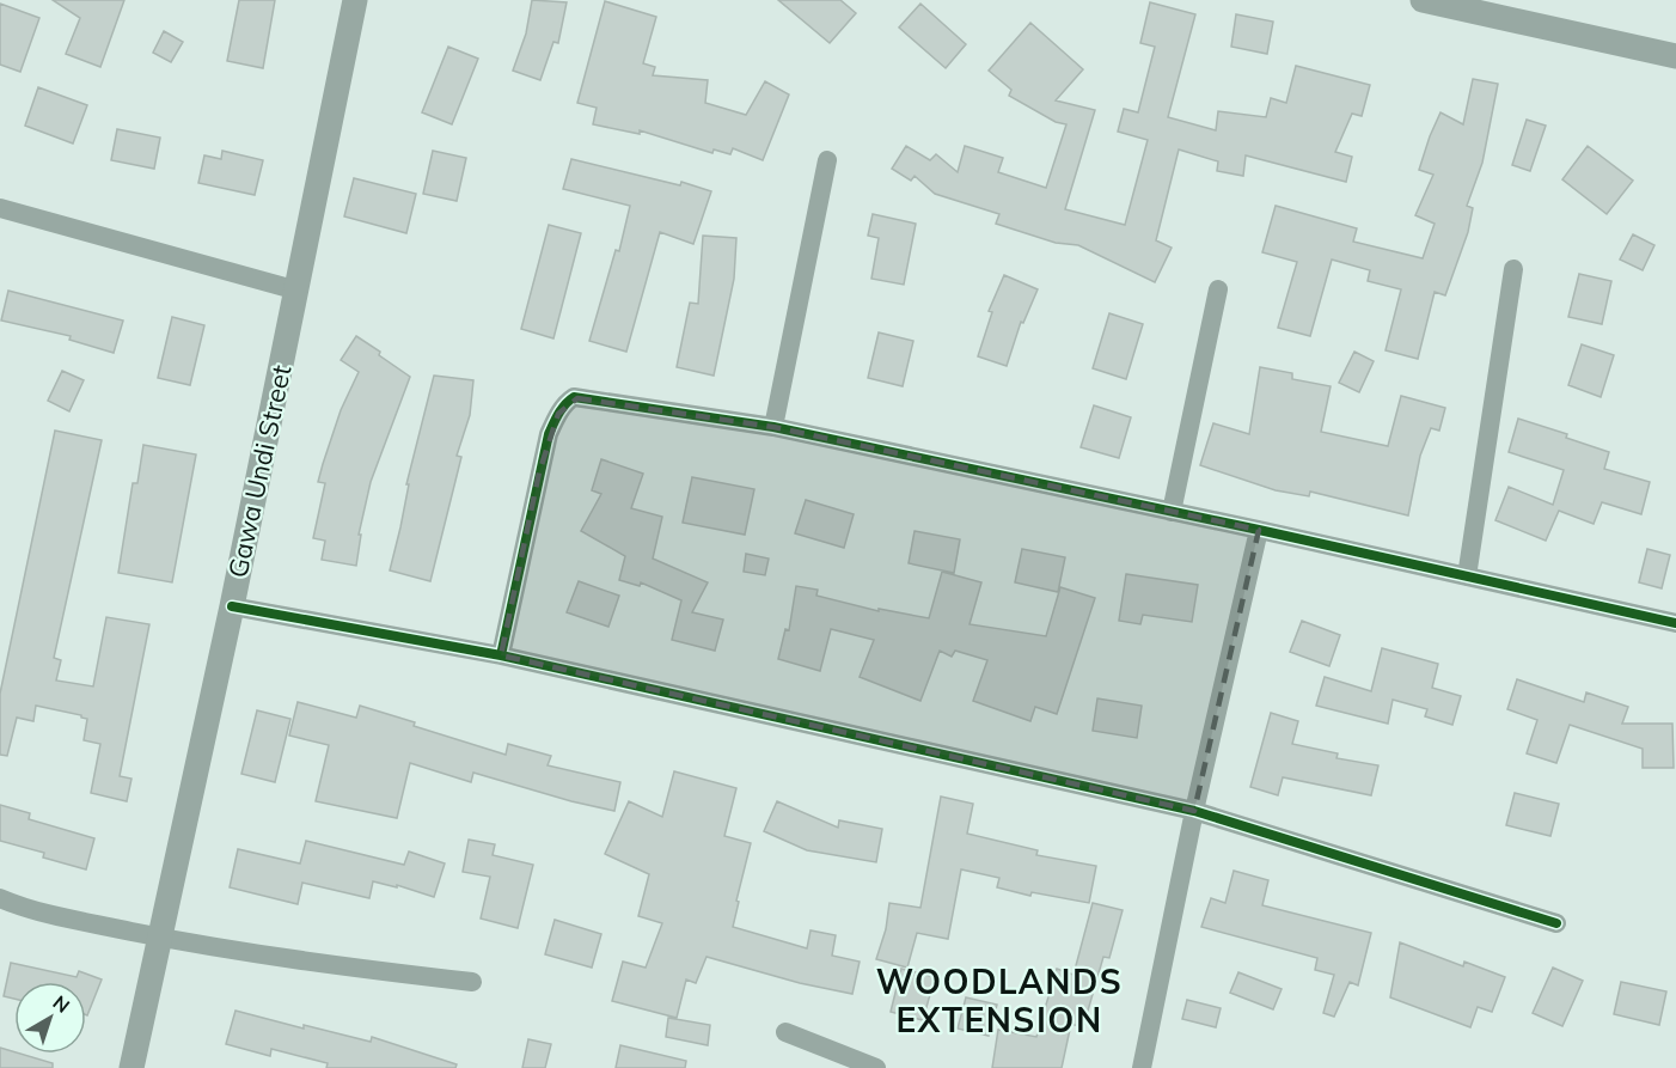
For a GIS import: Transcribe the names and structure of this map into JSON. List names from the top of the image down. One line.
{"streets":{"street":["Gawa Undi Street"]},"districts":["WOODLANDS EXTENSION"],"north":"top right"}
